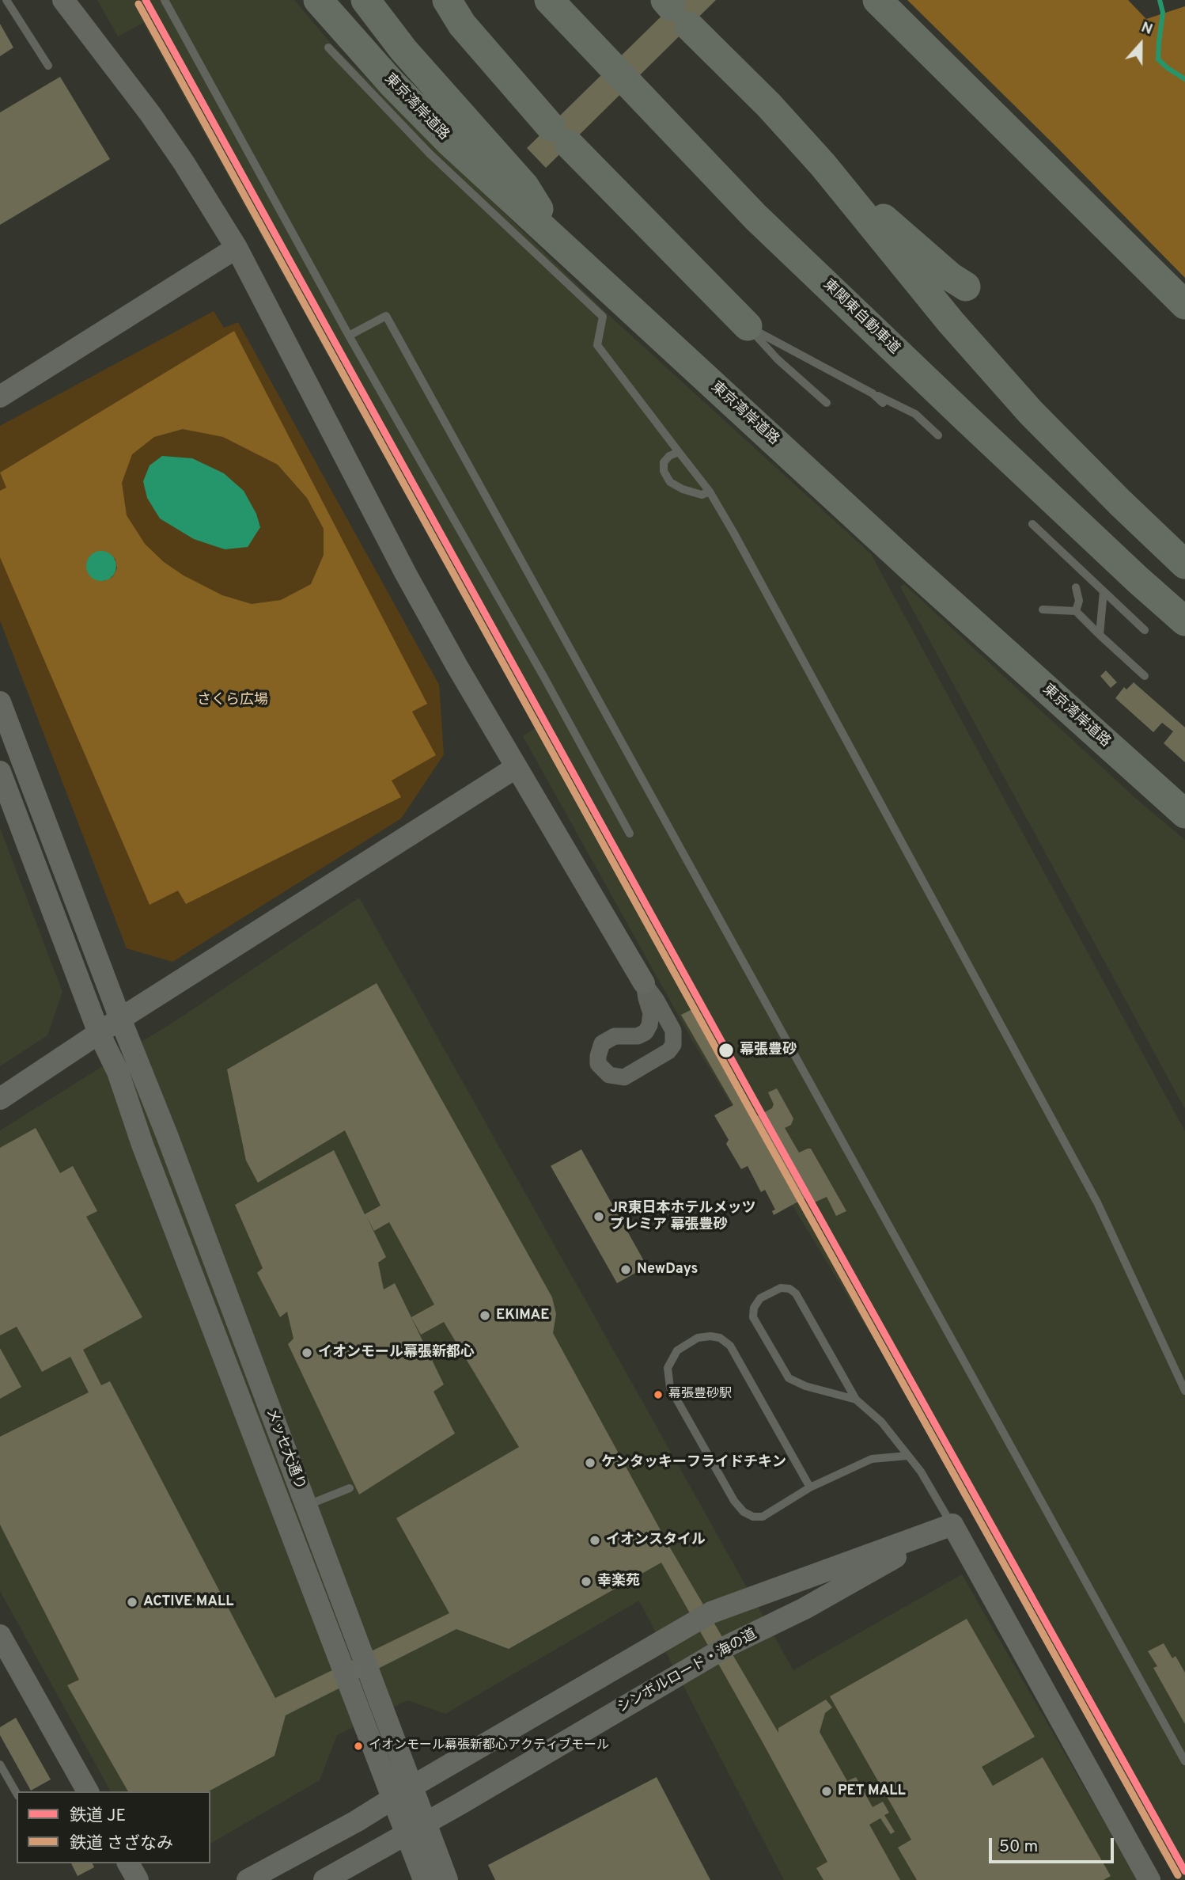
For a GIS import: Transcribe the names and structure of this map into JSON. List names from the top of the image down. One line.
{"streets":{"highway":["東京湾岸道路","東関東自動車道"],"street":["メッセ大通り","シンボルロード・海の道"]},"crossings":[["メッセ大通り","シンボルロード・海の道"]],"parks":["さくら広場"],"places":["幕張豊砂","JR東日本ホテルメッツ プレミア 幕張豊砂","NewDays","EKIMAE","イオンモール幕張新都心","幕張豊砂駅","ケンタッキーフライドチキン","イオンスタイル","幸楽苑","ACTIVE MALL","イオンモール幕張新都心アクティブモール","PET MALL"],"lines":["rail line JE","rail line さざなみ"],"legend":["鉄道 JE","鉄道 さざなみ"],"scale_bar":"50 m","north":"top"}
